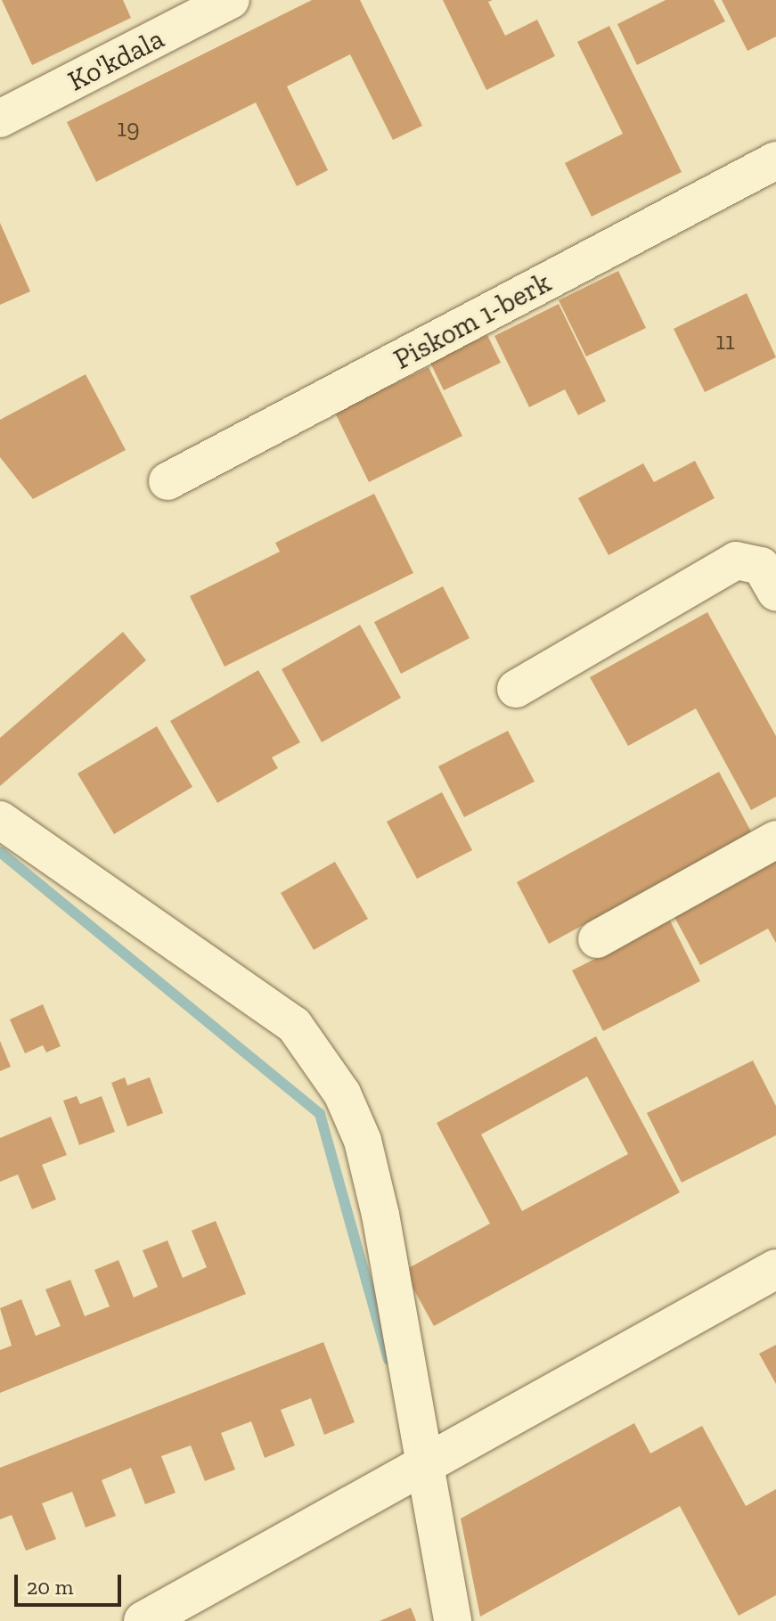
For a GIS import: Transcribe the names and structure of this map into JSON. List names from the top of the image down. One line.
{"streets":{"street":["Ko'kdala","Piskom 1-berk"]},"house_numbers":["19","11"],"scale_bar":"20 m"}
